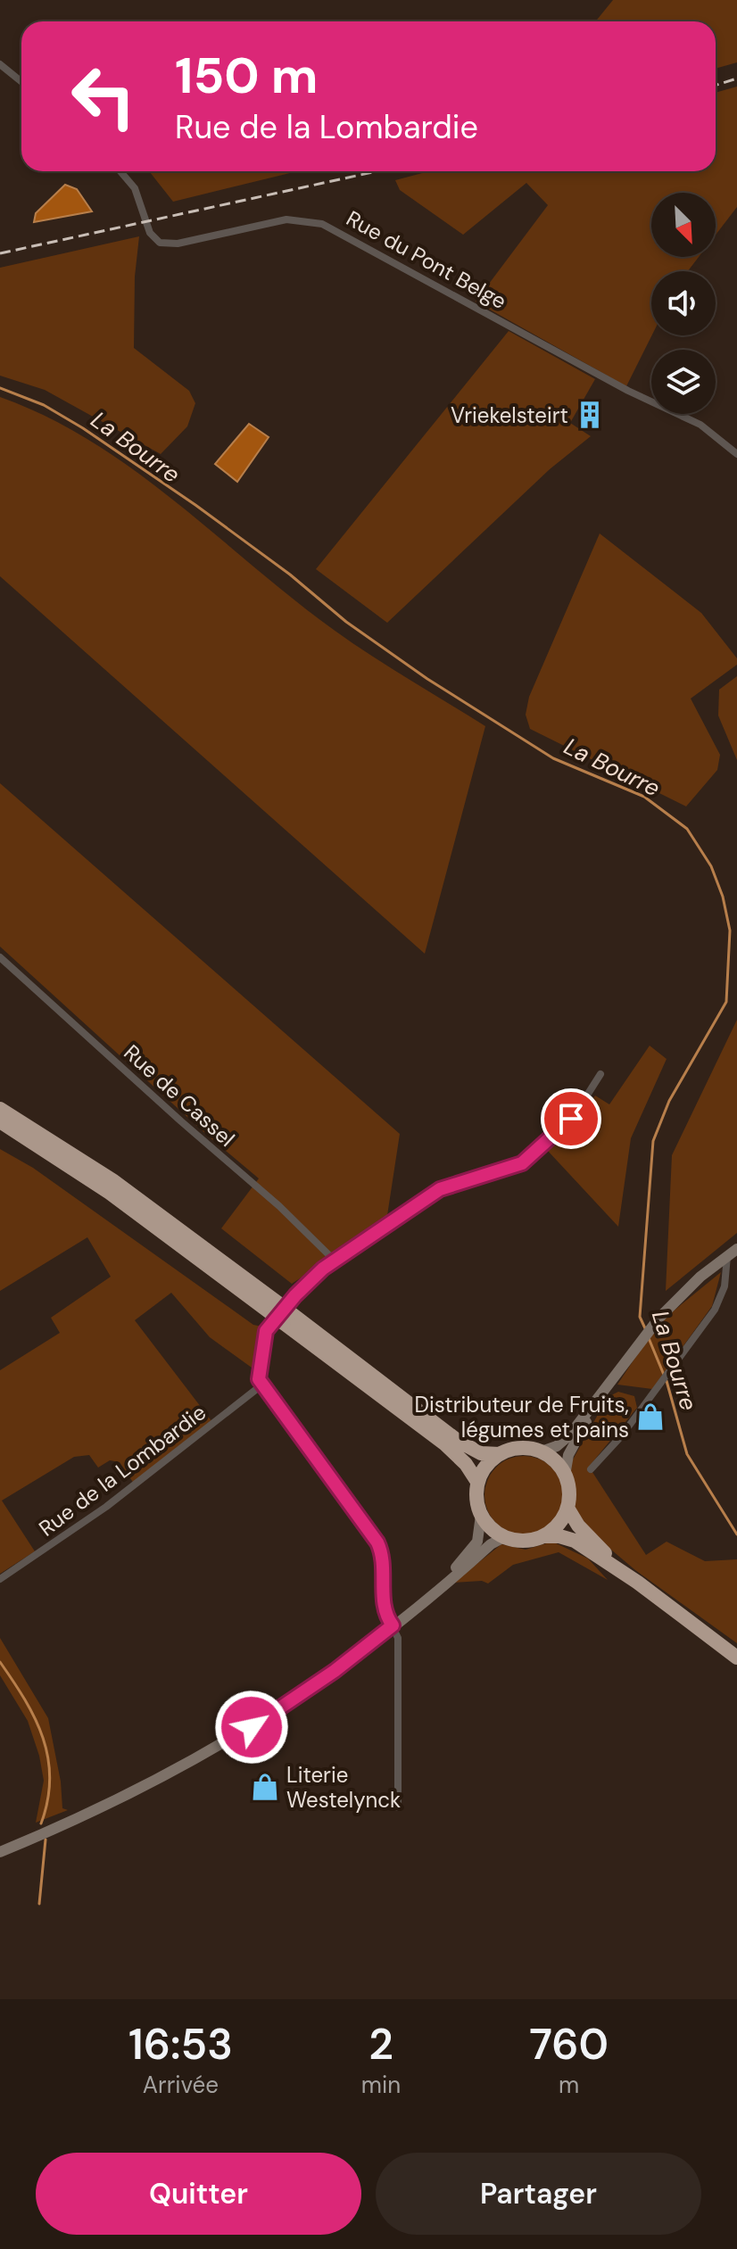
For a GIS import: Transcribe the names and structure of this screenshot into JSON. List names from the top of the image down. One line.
{"streets":{"street":["Rue du Pont Belge","Rue de Cassel","Rue de la Lombardie"]},"water":["La Bourre"],"places":{"building":["Vriekelsteirt"],"shop":["Distributeur de Fruits, légumes et pains","Literie Westelynck"]},"north":"bottom right","page":{"turn":["150 m","Rue de la Lombardie"],"eta":["16:53","Arrivée","2","min","760","m"],"buttons":["Quitter","Partager"]}}
